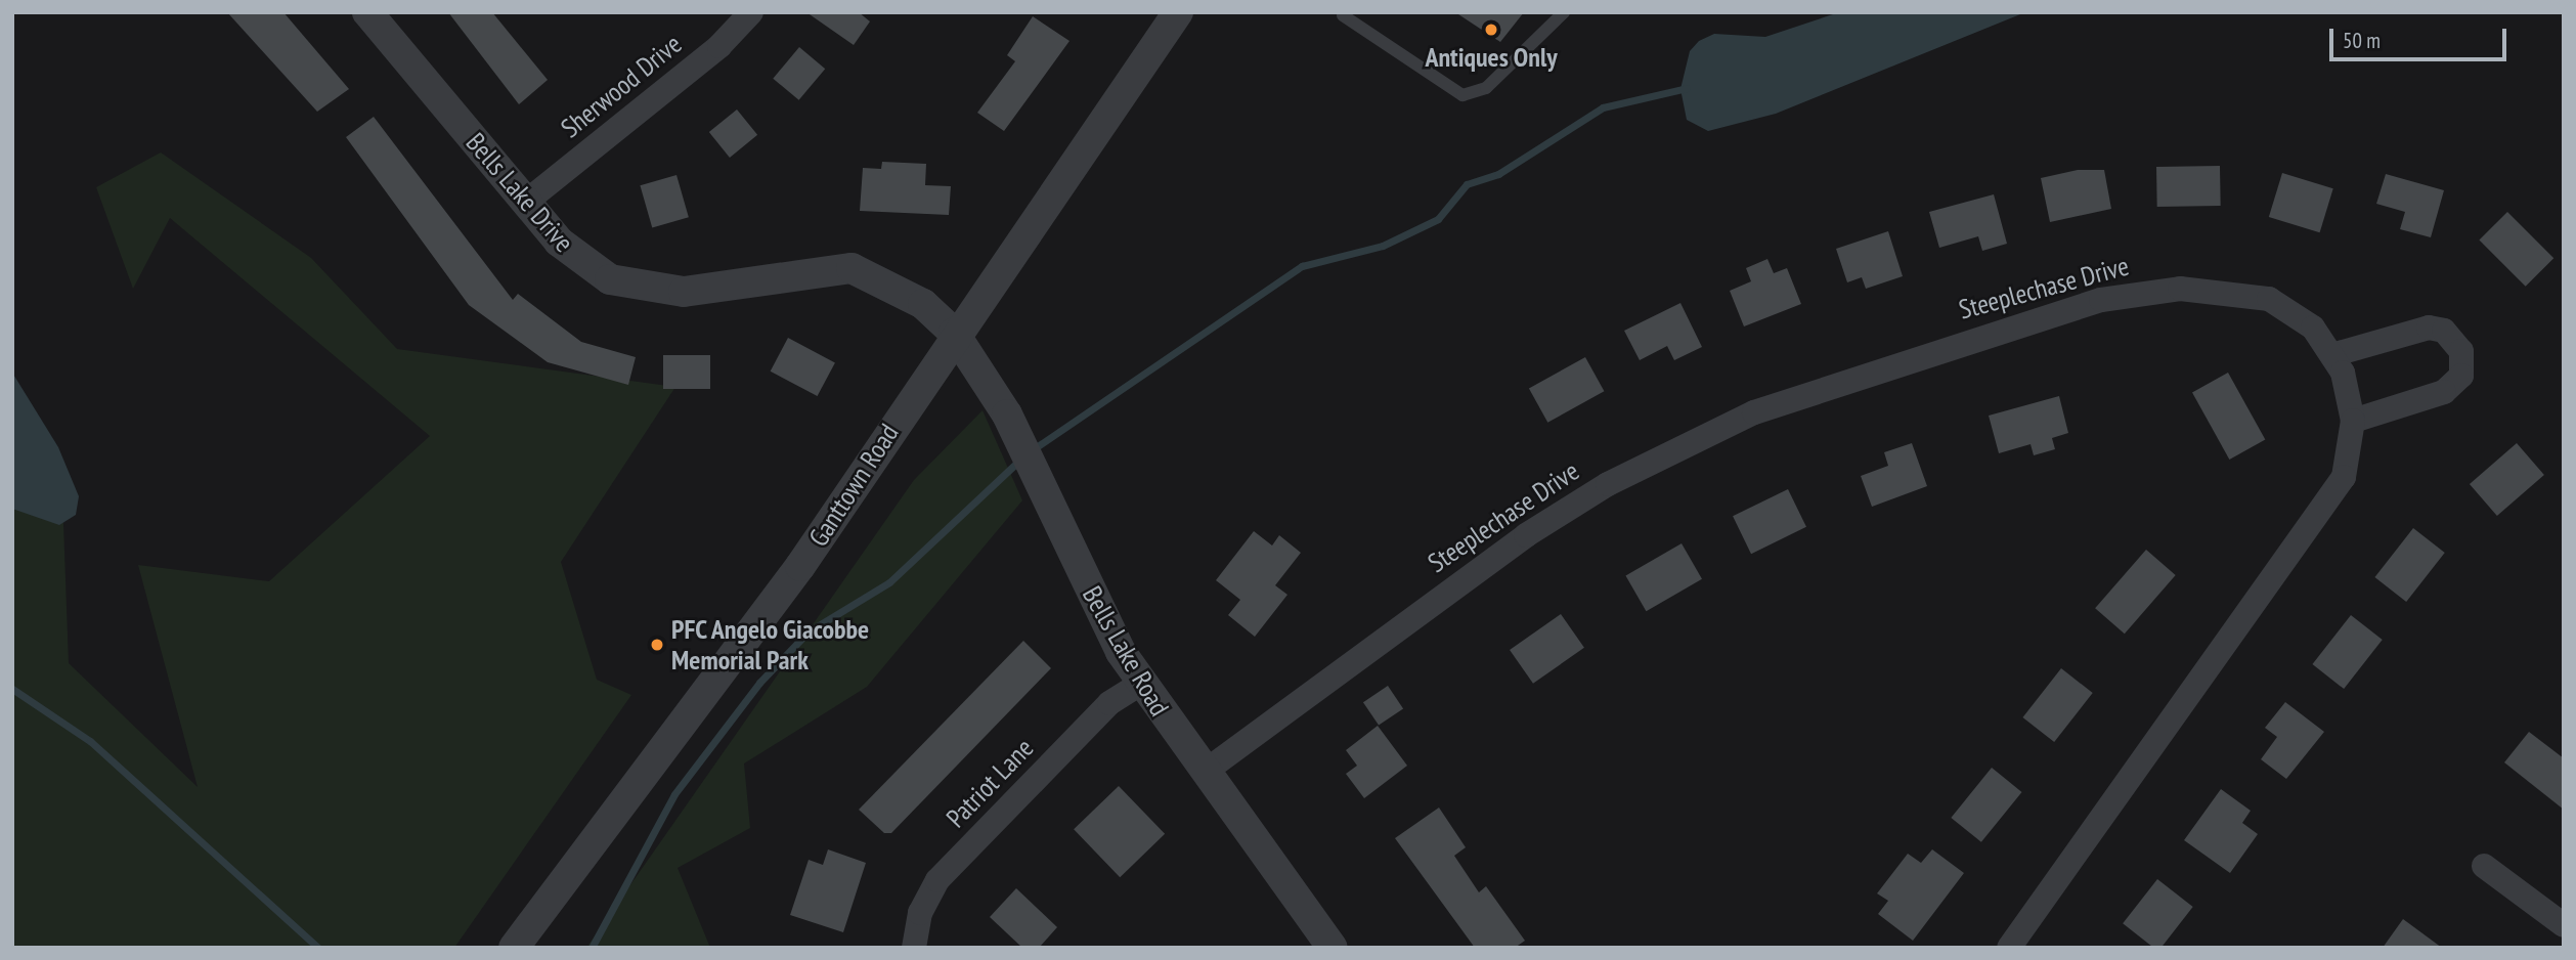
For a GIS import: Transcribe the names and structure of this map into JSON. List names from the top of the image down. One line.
{"streets":{"street":["Sherwood Drive","Bells Lake Drive","Steeplechase Drive","Ganttown Road","Bells Lake Road","Patriot Lane"]},"crossings":[["Sherwood Drive","Bells Lake Drive"],["Bells Lake Drive","Ganttown Road"],["Bells Lake Drive","Bells Lake Road"],["Steeplechase Drive","Bells Lake Road"],["Ganttown Road","Bells Lake Road"],["Bells Lake Road","Patriot Lane"]],"places":["Antiques Only","PFC Angelo Giacobbe Memorial Park"],"scale_bar":"50 m"}
